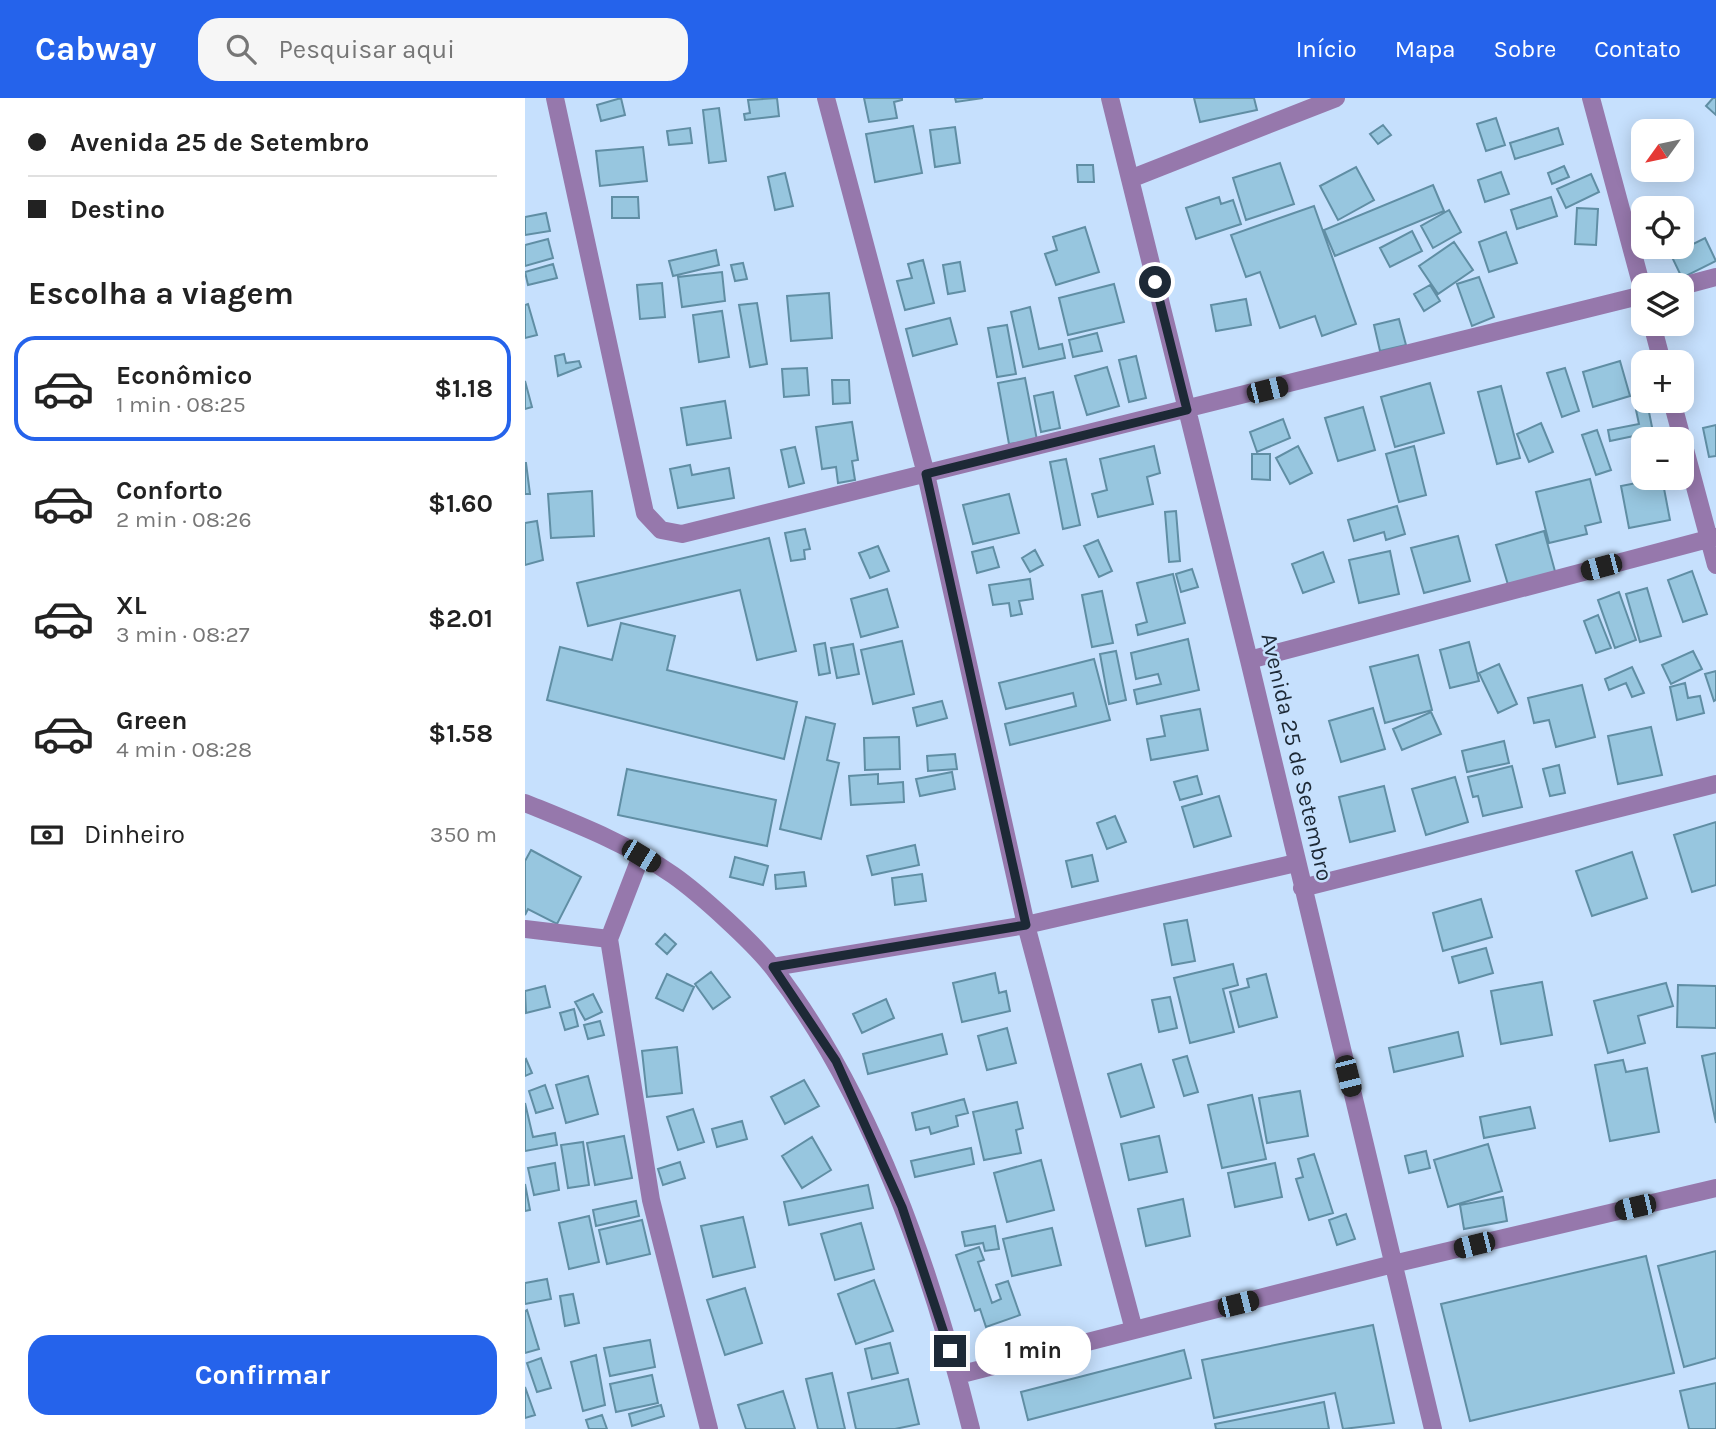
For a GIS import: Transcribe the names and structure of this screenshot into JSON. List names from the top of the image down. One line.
{"streets":{"street":["Avenida 25 de Setembro"]},"north":"bottom left","page":{"header":"Cabway","search":"Pesquisar aqui","nav":["Início","Mapa","Sobre","Contato"],"banner":["Avenida 25 de Setembro","Destino"],"map_buttons":["+","−"],"heading":"Escolha a viagem","list":[{"name":"Econômico","note":"1 min · 08:25","value":"$1.18"},{"name":"Conforto","note":"2 min · 08:26","value":"$1.60"},{"name":"XL","note":"3 min · 08:27","value":"$2.01"},{"name":"Green","note":"4 min · 08:28","value":"$1.58"}],"pay":["Dinheiro","350 m"],"buttons":"Confirmar","bubble":"1 min"}}
